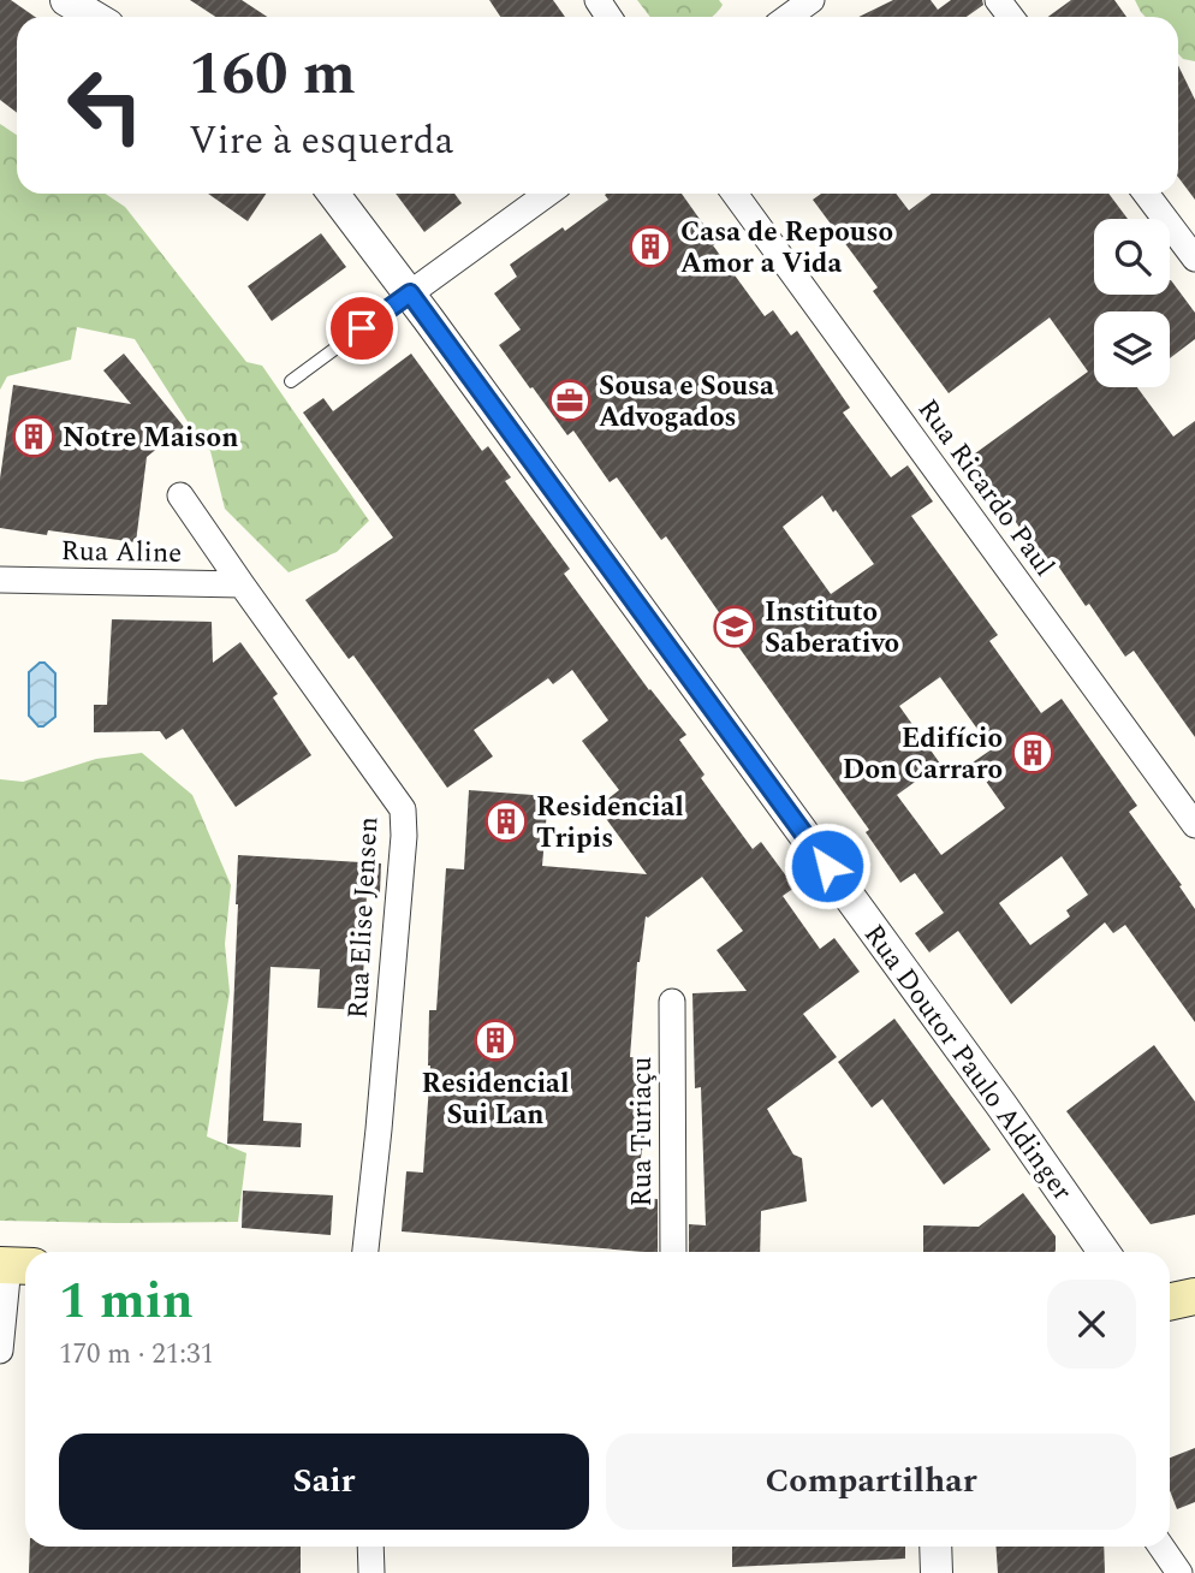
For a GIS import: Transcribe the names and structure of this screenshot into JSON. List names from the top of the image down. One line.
{"streets":{"street":["Rua Ricardo Paul","Rua Aline","Rua Elise Jensen","Rua Doutor Paulo Aldinger","Rua Turiaçu"]},"crossings":[["Rua Aline","Rua Elise Jensen"]],"places":{"building":["Casa de Repouso Amor a Vida","Notre Maison","Edifício Don Carraro","Residencial Tripis","Residencial Sui Lan"],"office":["Sousa e Sousa Advogados"],"school or university":["Instituto Saberativo"]},"page":{"turn":["160 m","Vire à esquerda"],"heading":["1 min","170 m · 21:31"],"buttons":["Sair","Compartilhar"]}}
